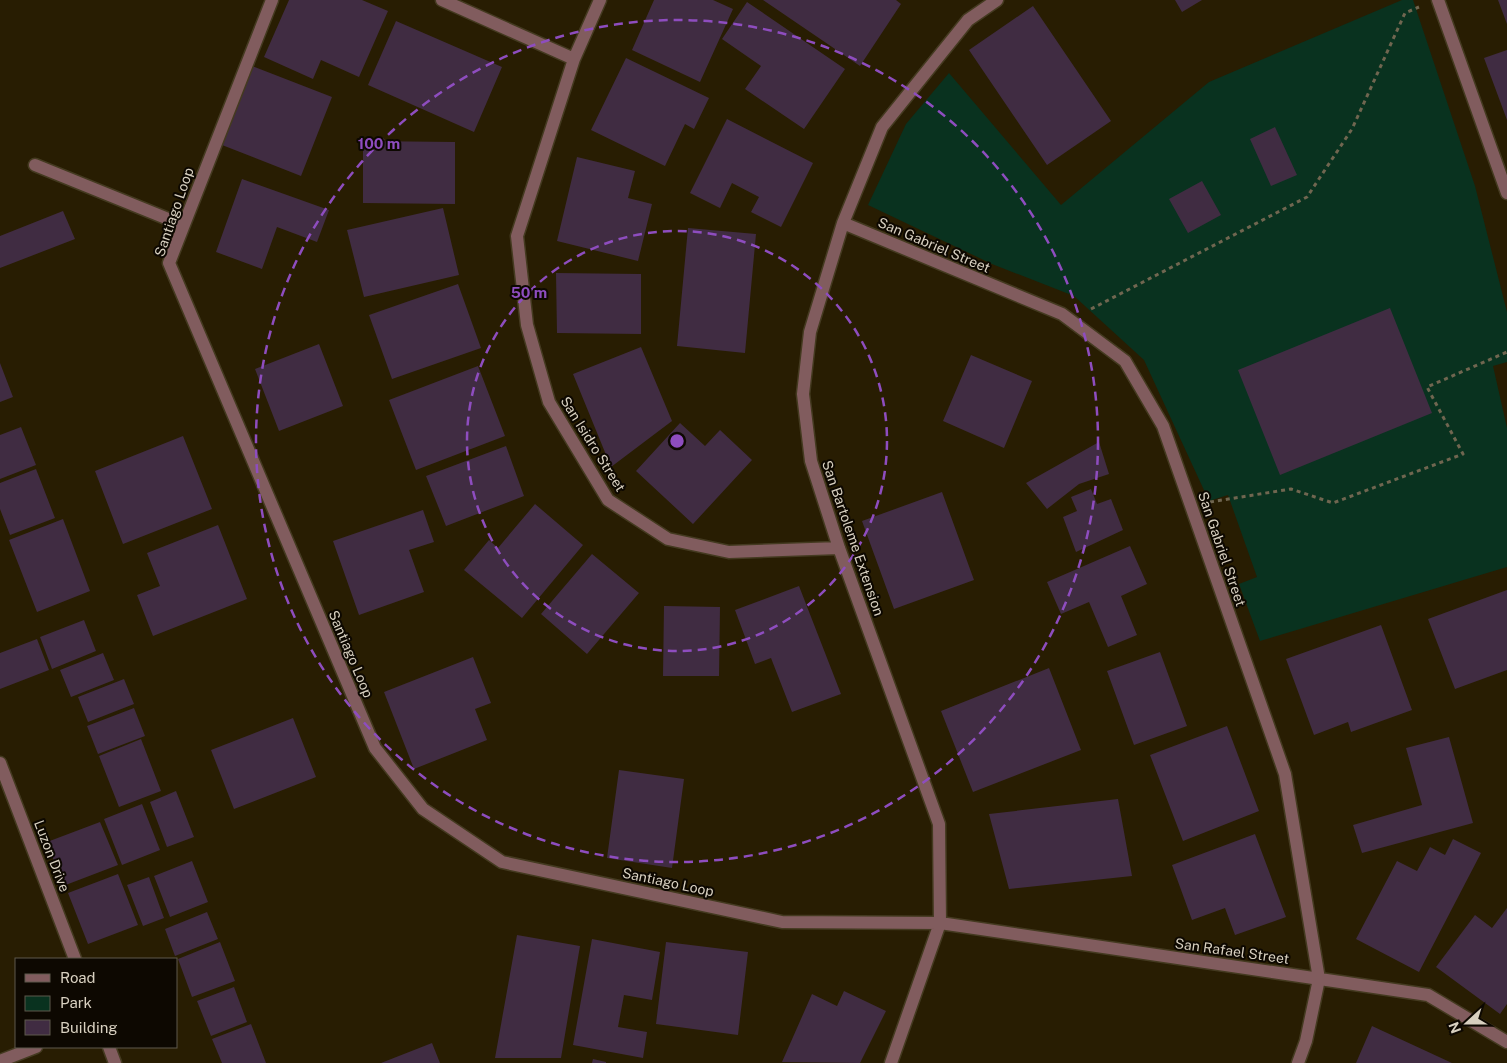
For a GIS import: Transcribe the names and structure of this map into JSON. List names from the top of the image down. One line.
{"streets":{"street":["Santiago Loop","San Gabriel Street","San Isidro Street","San Bartoleme Extension","Luzon Drive","San Rafael Street"]},"crossings":[["Santiago Loop","San Bartoleme Extension"],["Santiago Loop","San Rafael Street"],["San Gabriel Street","San Bartoleme Extension"],["San Gabriel Street","San Rafael Street"],["San Isidro Street","San Bartoleme Extension"],["San Bartoleme Extension","San Rafael Street"]],"legend":["Road","Park","Building"],"north":"left","rings":["100 m","50 m"]}
